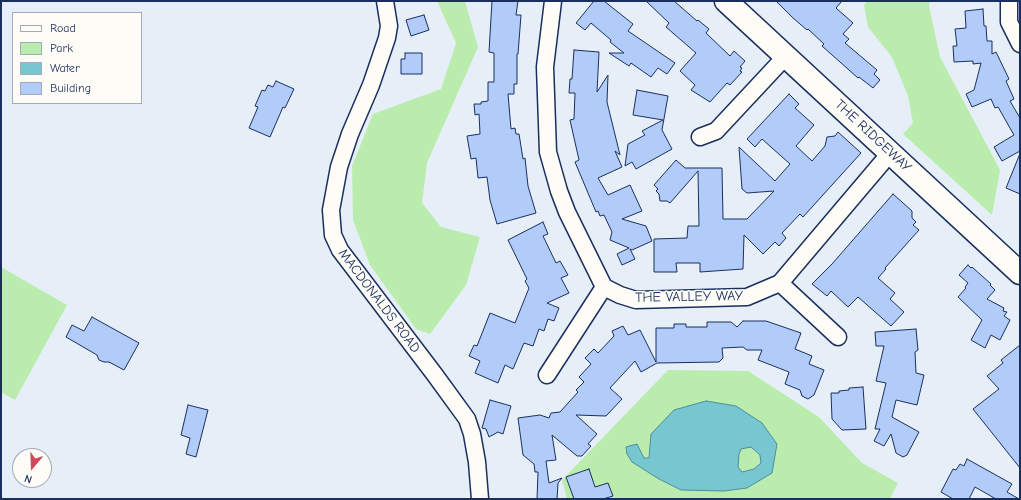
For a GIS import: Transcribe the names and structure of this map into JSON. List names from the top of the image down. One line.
{"streets":{"street":["THE RIDGEWAY","THE VALLEY WAY","MACDONALDS ROAD"]},"crossings":[["THE RIDGEWAY","THE VALLEY WAY"]],"legend":["Road","Park","Water","Building"],"north":"bottom"}
